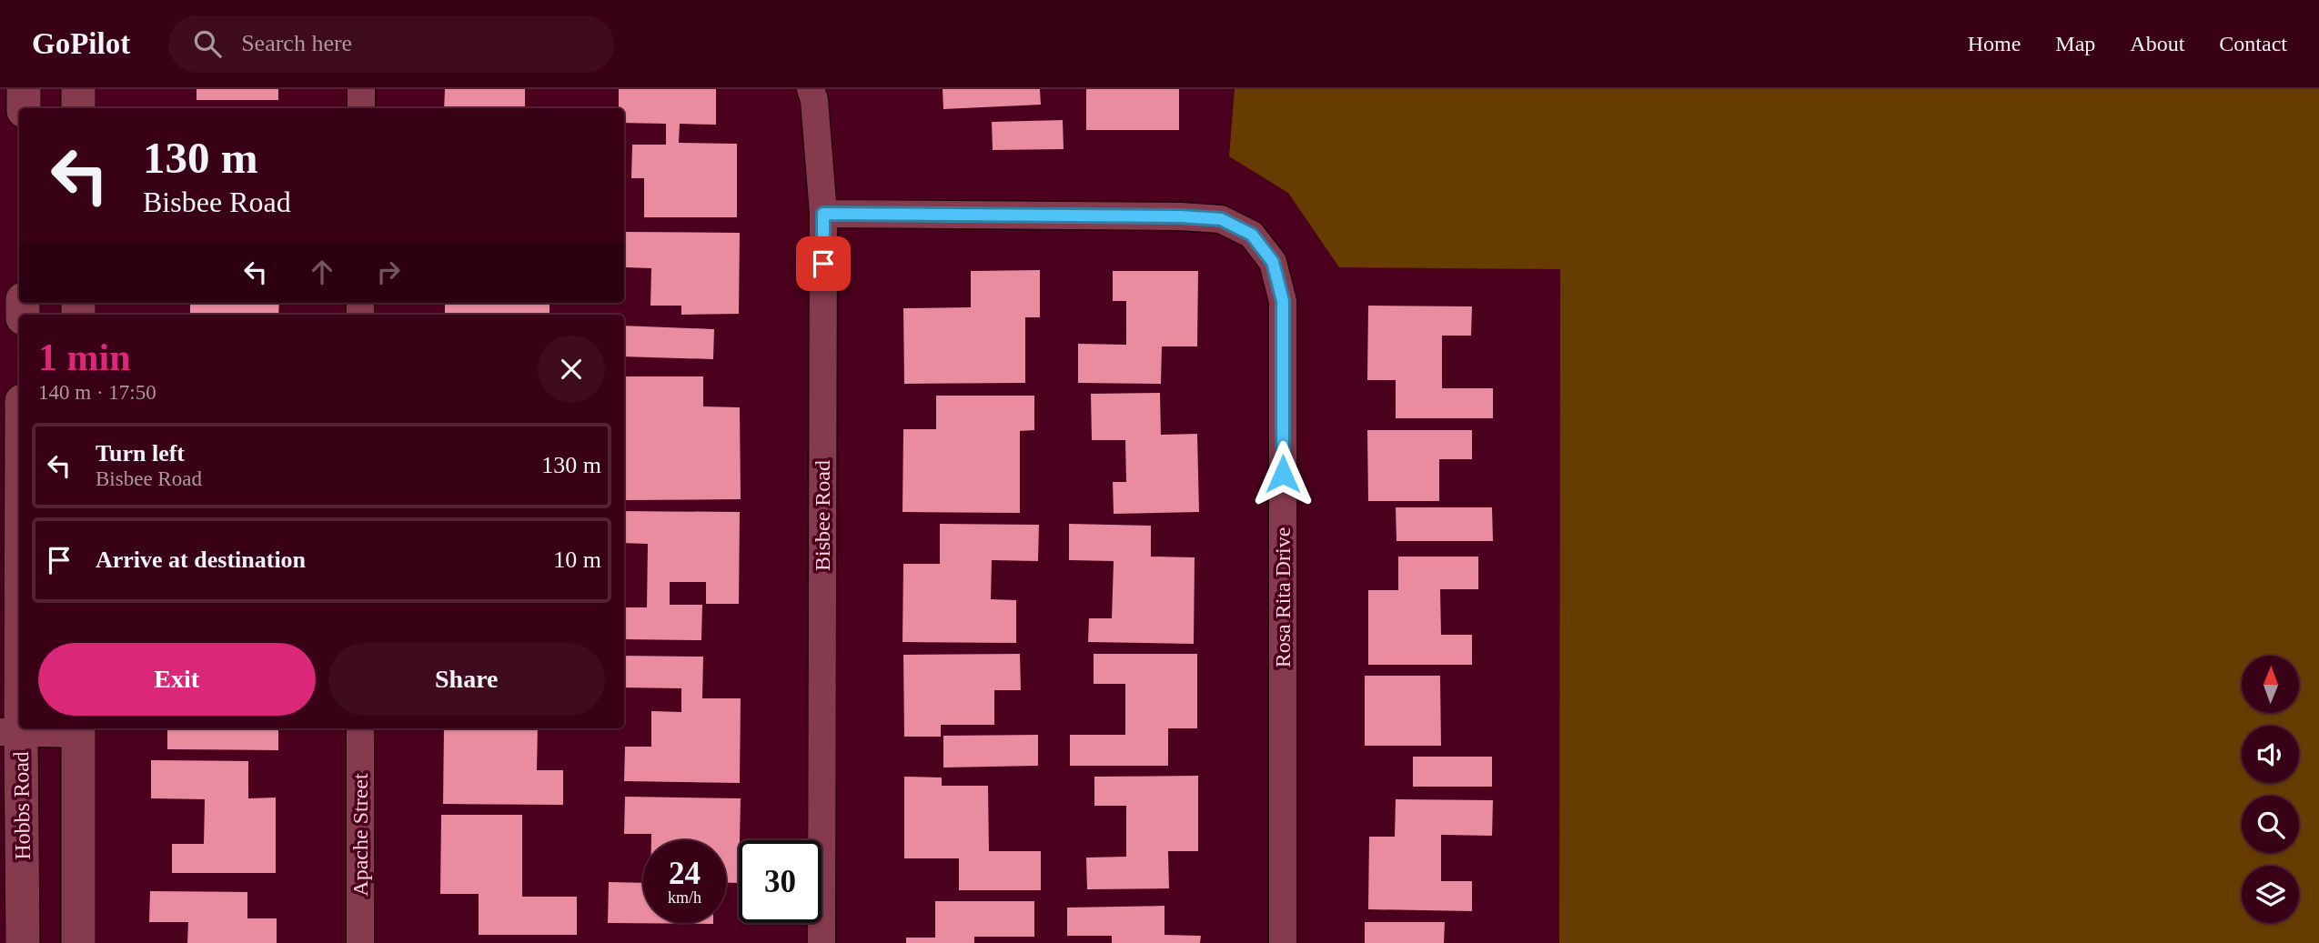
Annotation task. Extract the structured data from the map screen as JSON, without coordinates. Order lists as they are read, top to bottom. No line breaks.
{"streets":{"street":["Bisbee Road","Rosa Rita Drive","Hobbs Road","Apache Street"]},"crossings":[["Bisbee Road","Rosa Rita Drive"]],"north":"top","page":{"header":"GoPilot","search":"Search here","nav":["Home","Map","About","Contact"],"turn":["130 m","Bisbee Road"],"heading":["1 min","140 m · 17:50"],"list":[{"name":"Turn left","note":"Bisbee Road","value":"130 m"},{"name":"Arrive at destination","value":"10 m"}],"buttons":["Exit","Share"],"speed":"24 km/h","limit":"30"}}
